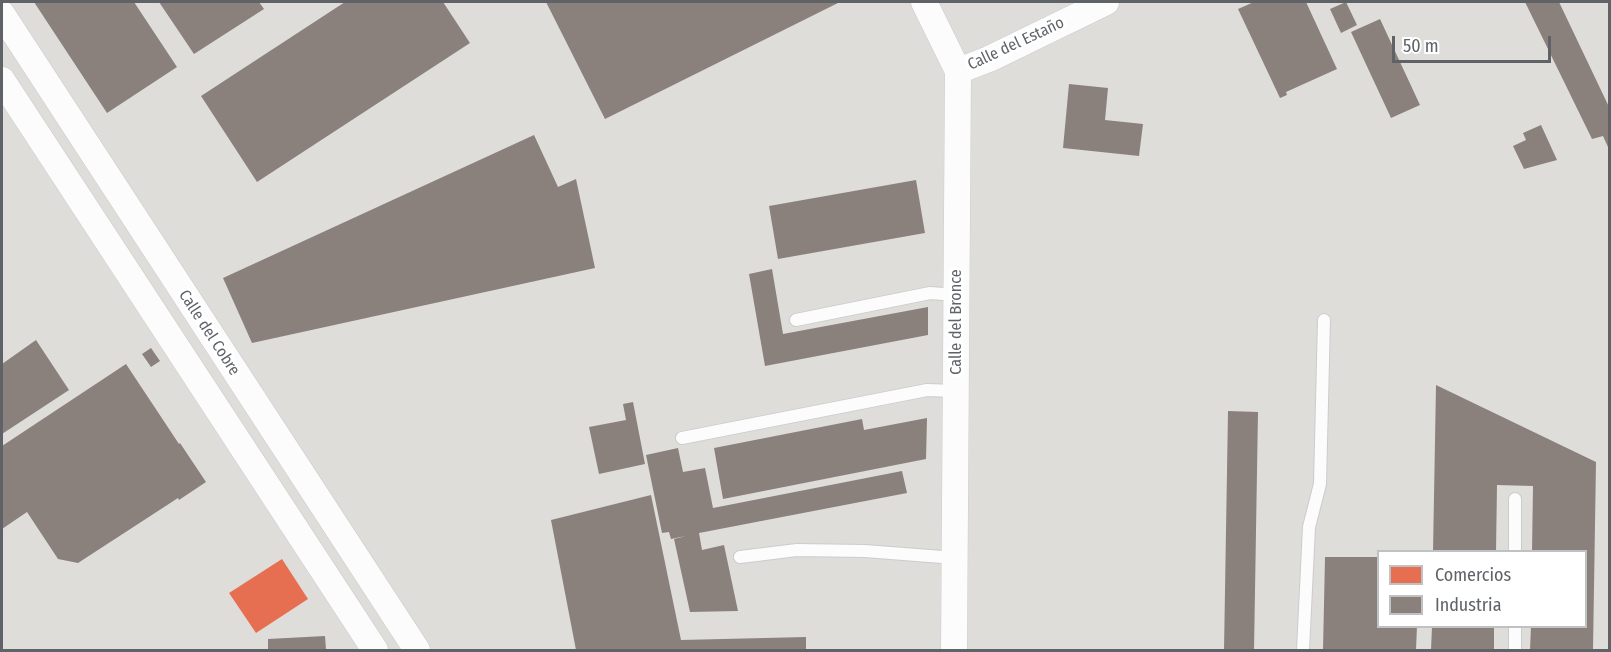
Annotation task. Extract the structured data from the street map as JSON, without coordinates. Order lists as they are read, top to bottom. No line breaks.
{"streets":{"street":["Calle del Estaño","Calle del Bronce","Calle del Cobre"]},"crossings":[["Calle del Estaño","Calle del Bronce"]],"legend":["Comercios","Industria"],"scale_bar":"50 m"}
